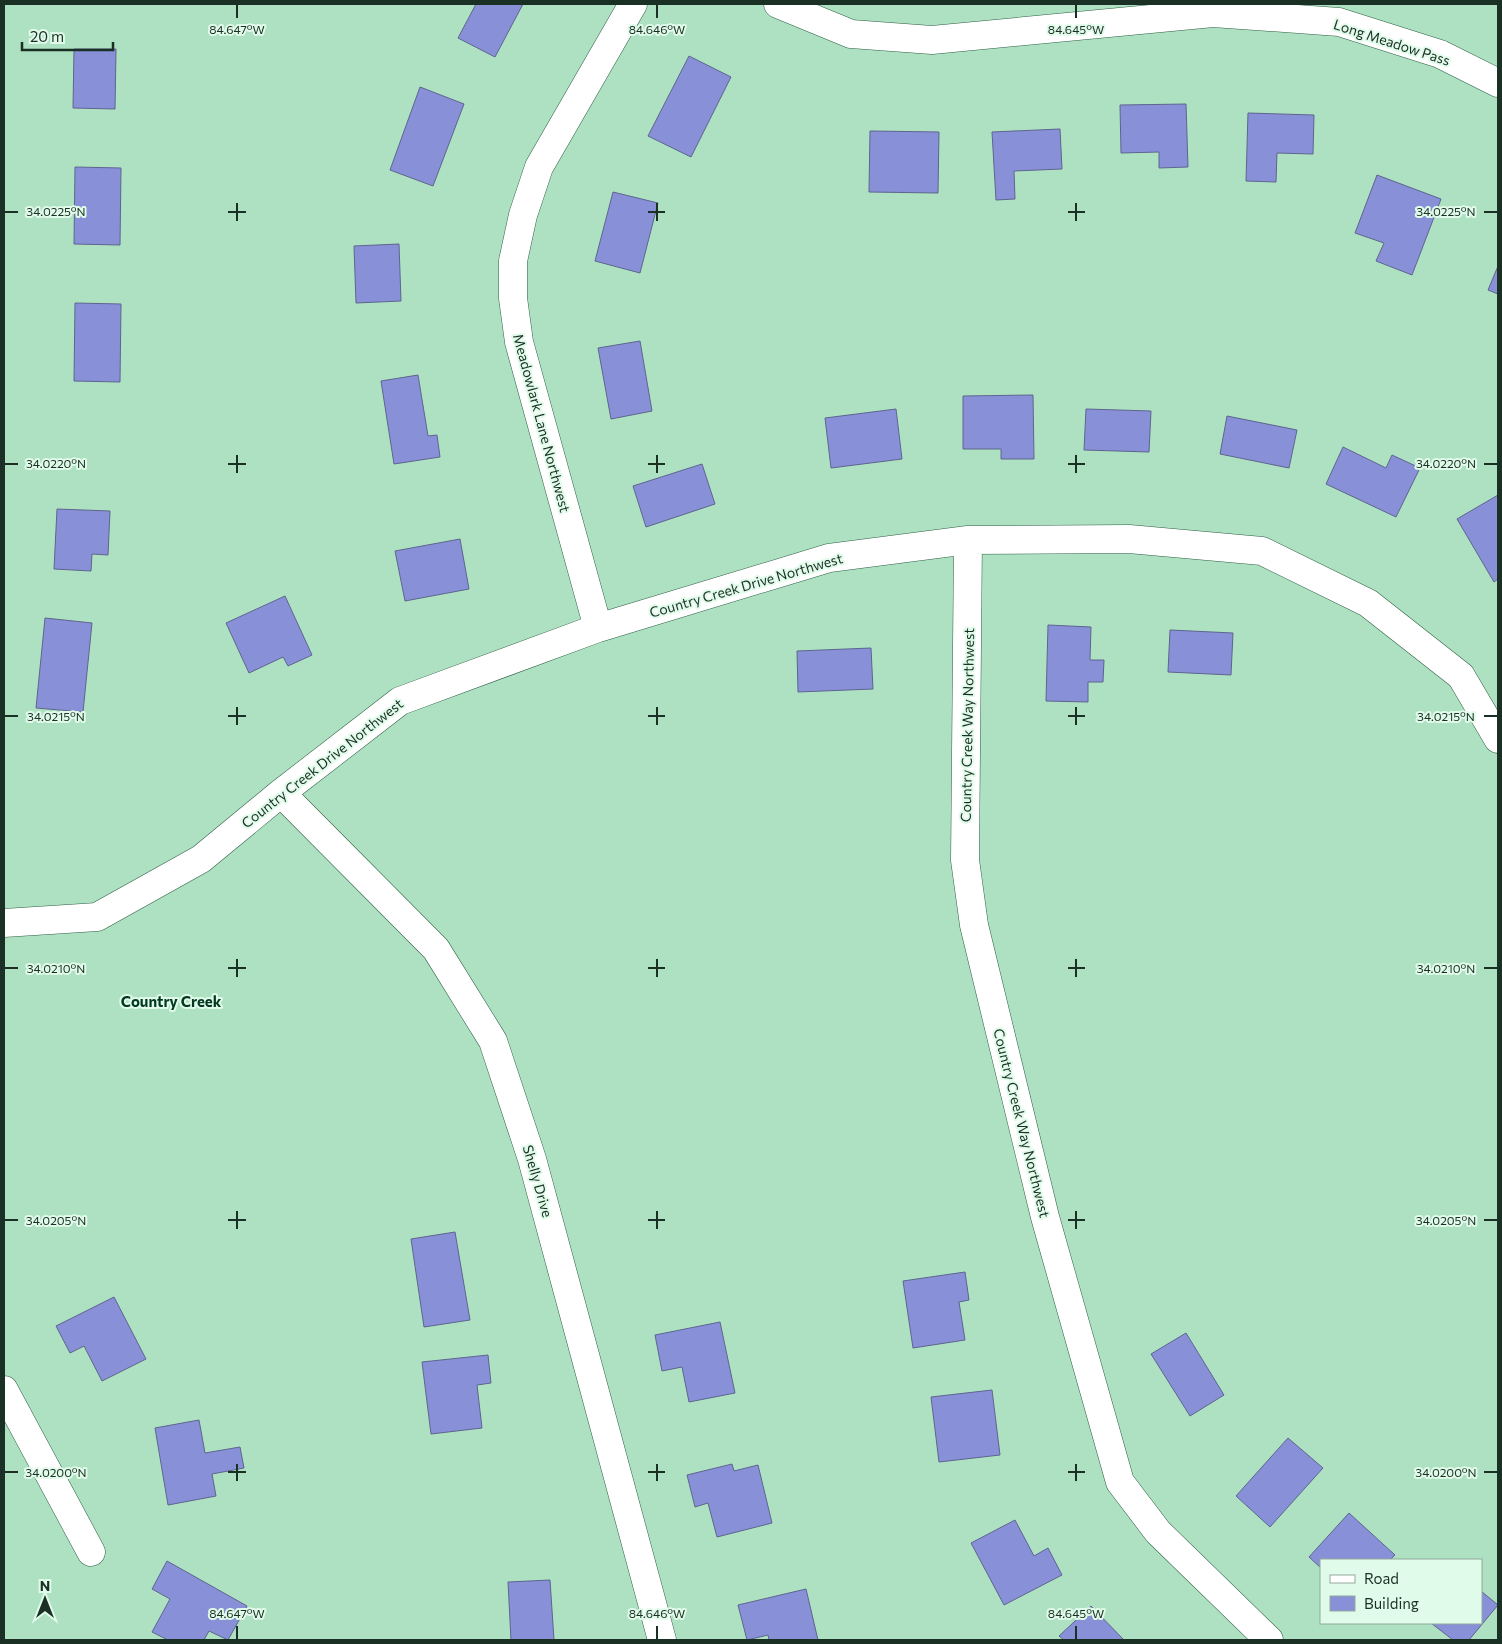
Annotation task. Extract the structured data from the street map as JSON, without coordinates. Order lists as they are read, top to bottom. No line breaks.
{"streets":{"street":["Long Meadow Pass","Meadowlark Lane Northwest","Country Creek Drive Northwest","Country Creek Way Northwest","Shelly Drive"]},"crossings":[["Meadowlark Lane Northwest","Country Creek Drive Northwest"],["Country Creek Drive Northwest","Country Creek Way Northwest"],["Country Creek Drive Northwest","Shelly Drive"]],"districts":["Country Creek"],"legend":["Road","Building"],"scale_bar":"20 m","north":"top","coordinates":["84.647°W","84.646°W","84.645°W","34.0225°N","34.0220°N","34.0215°N","34.0210°N","34.0205°N","34.0200°N"]}
